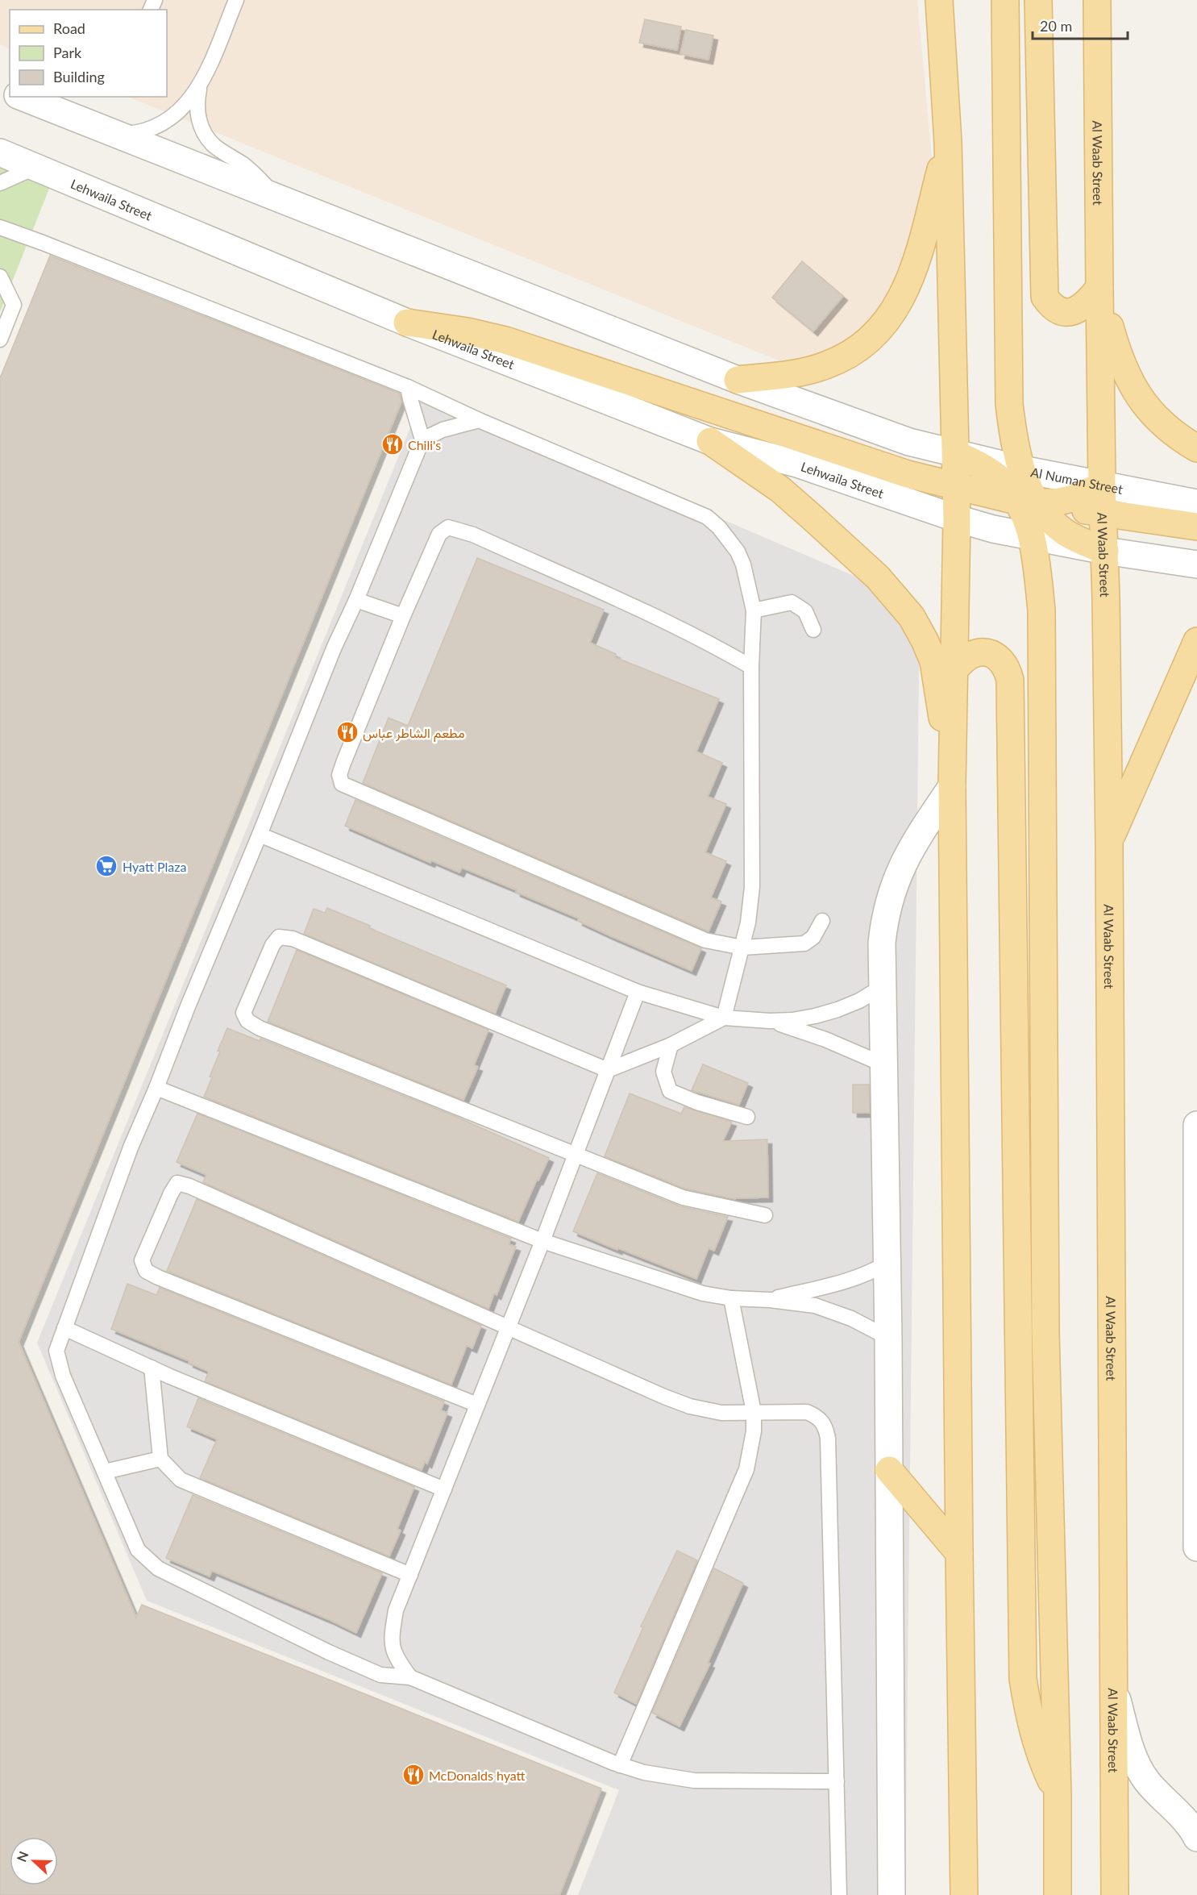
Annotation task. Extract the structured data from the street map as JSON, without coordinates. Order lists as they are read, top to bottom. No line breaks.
{"streets":{"main road":["Al Waab Street"],"street":["Lehwaila Street","Al Numan Street"]},"crossings":[["Al Waab Street","Al Numan Street"]],"places":{"restaurant":["Chili's","مطعم الشاطر عباس","McDonalds hyatt"],"supermarket":["Hyatt Plaza"]},"legend":["Road","Park","Building"],"scale_bar":"20 m","north":"left"}
